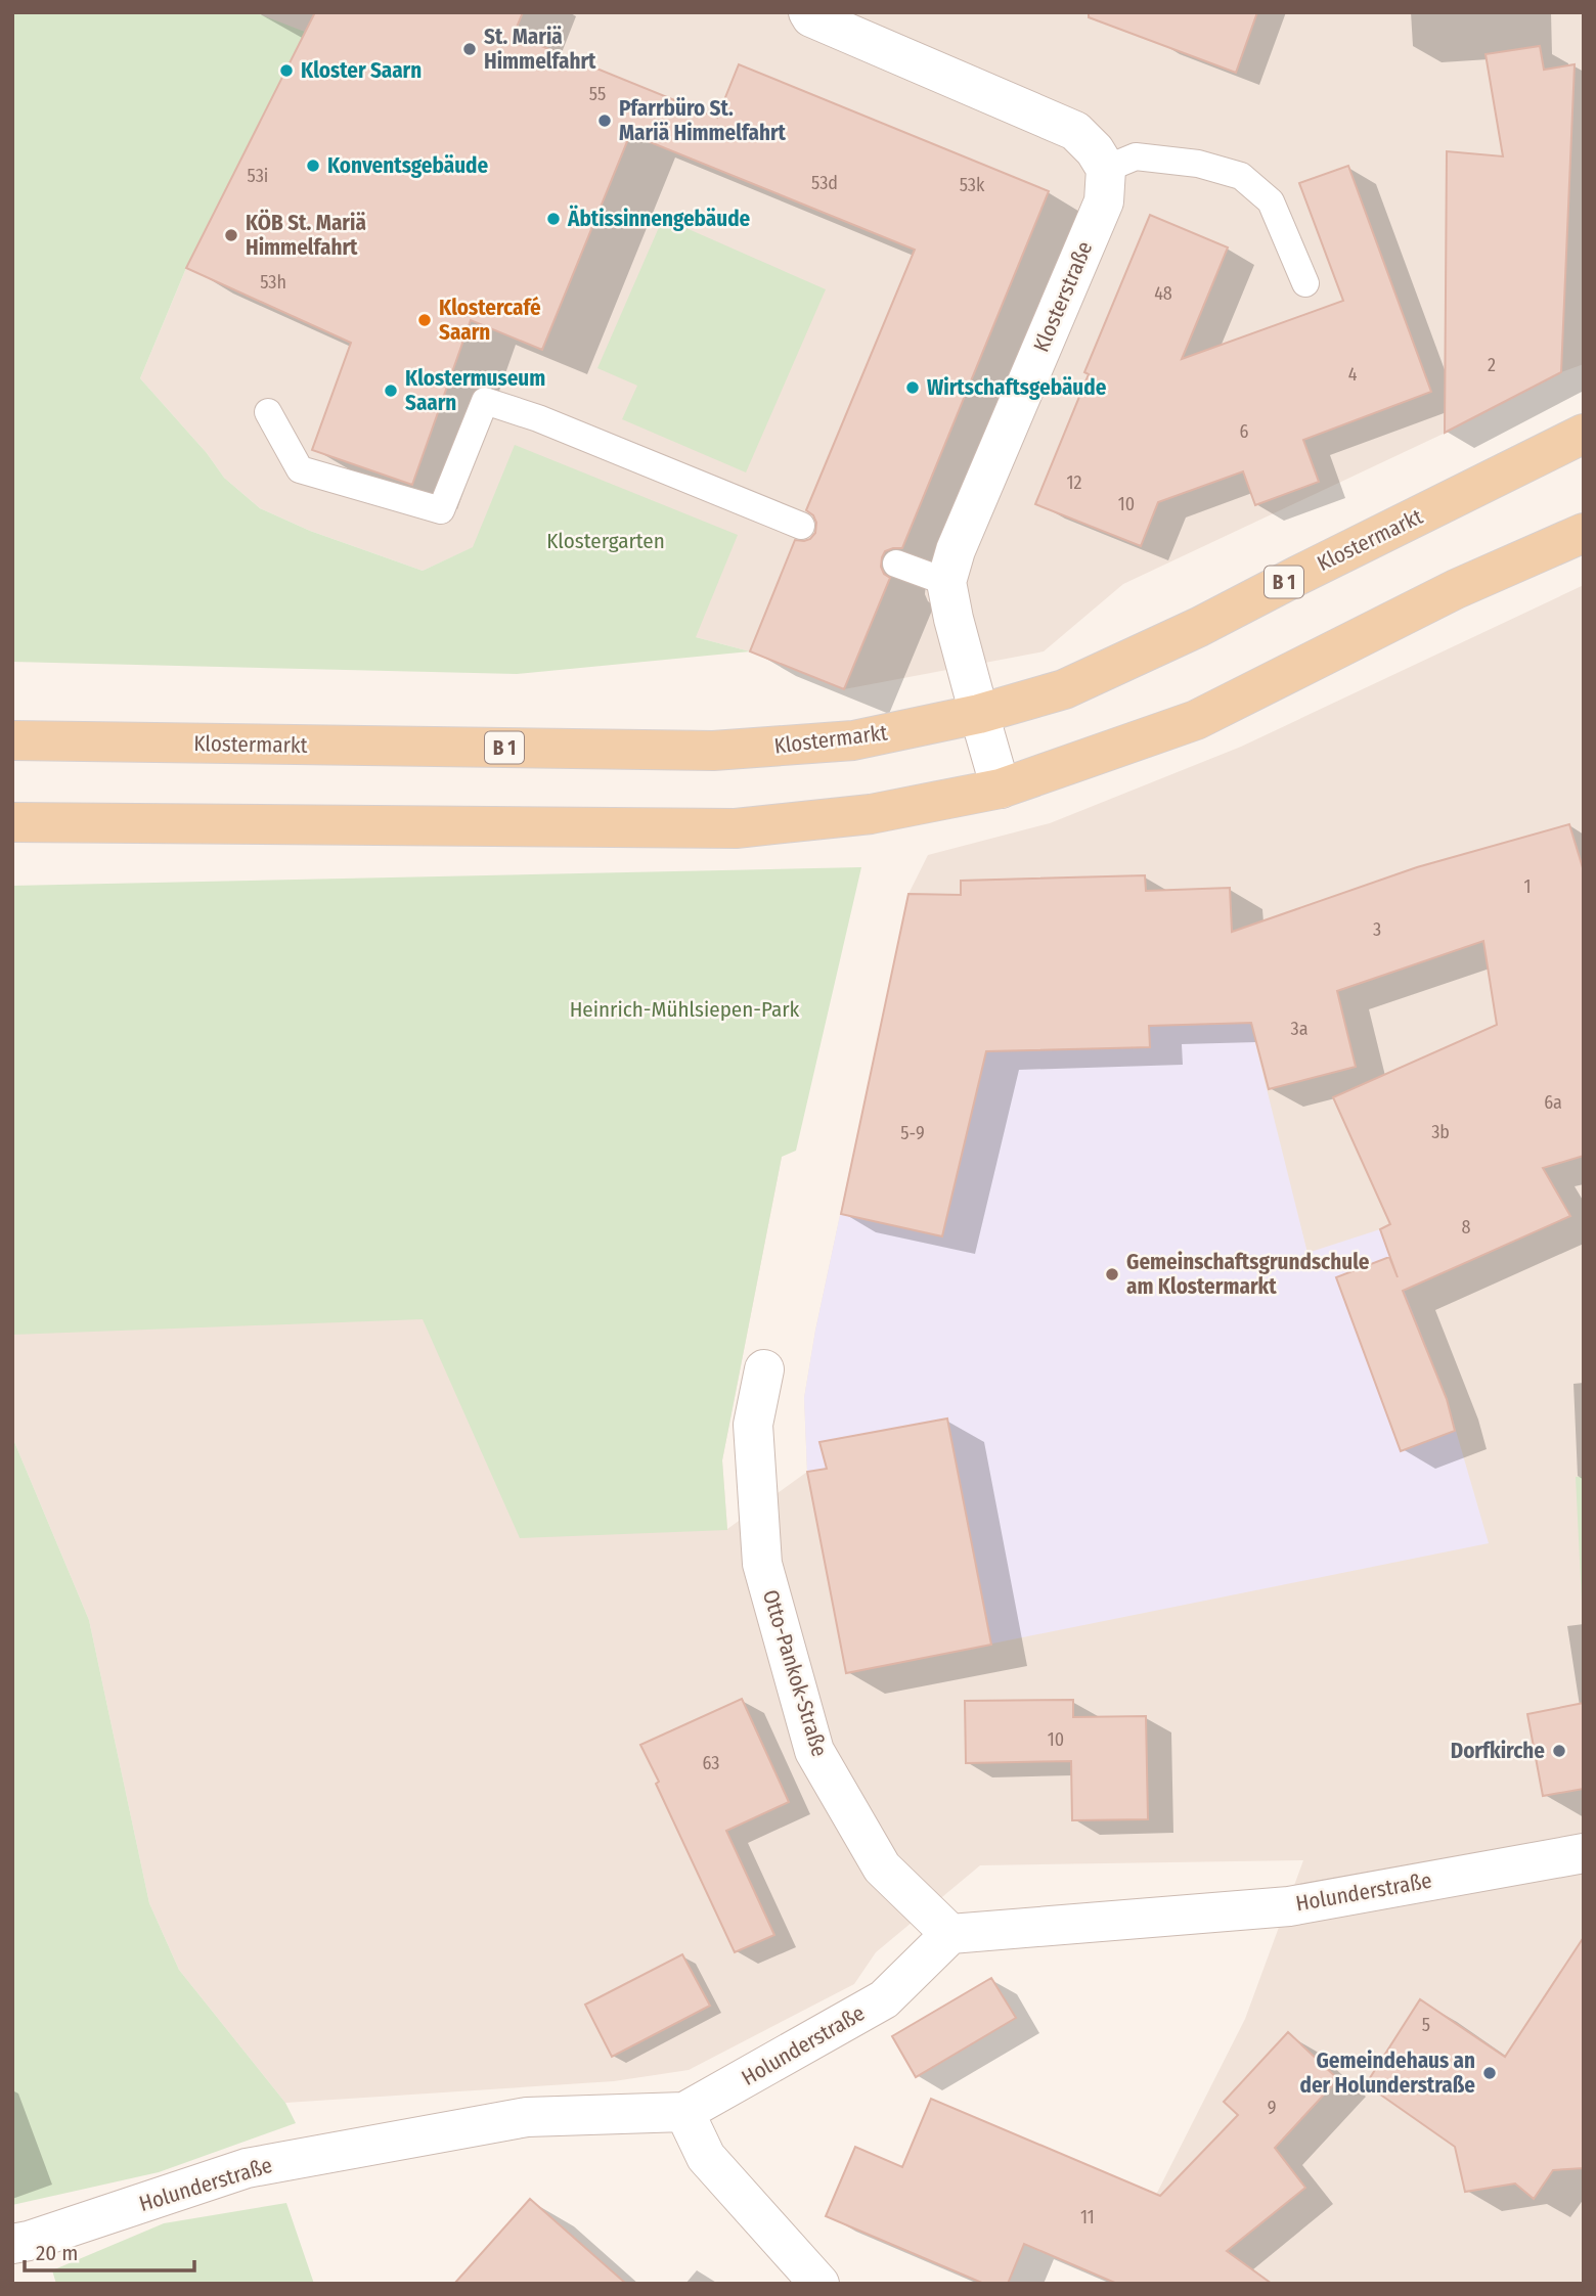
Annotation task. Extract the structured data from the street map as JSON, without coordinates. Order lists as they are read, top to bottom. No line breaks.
{"streets":{"main road":["Klostermarkt","B 1"],"street":["Klosterstraße","Otto-Pankok-Straße","Holunderstraße"]},"crossings":[["Klosterstraße","Klostermarkt"],["Otto-Pankok-Straße","Holunderstraße"]],"parks":["Klostergarten","Heinrich-Mühlsiepen-Park"],"places":["St. Mariä Himmelfahrt","Kloster Saarn","Pfarrbüro St. Mariä Himmelfahrt","Konventsgebäude","Äbtissinnengebäude","KÖB St. Mariä Himmelfahrt","Klostercafé Saarn","Wirtschaftsgebäude","Klostermuseum Saarn","Gemeinschaftsgrundschule am Klostermarkt","Dorfkirche","Gemeindehaus an der Holunderstraße"],"house_numbers":["55","53i","53d","53k","53h","48","2","4","6","12","10","1","3","3a","6a","3b","5-9","8","10","63","5","9","11"],"scale_bar":"20 m"}
